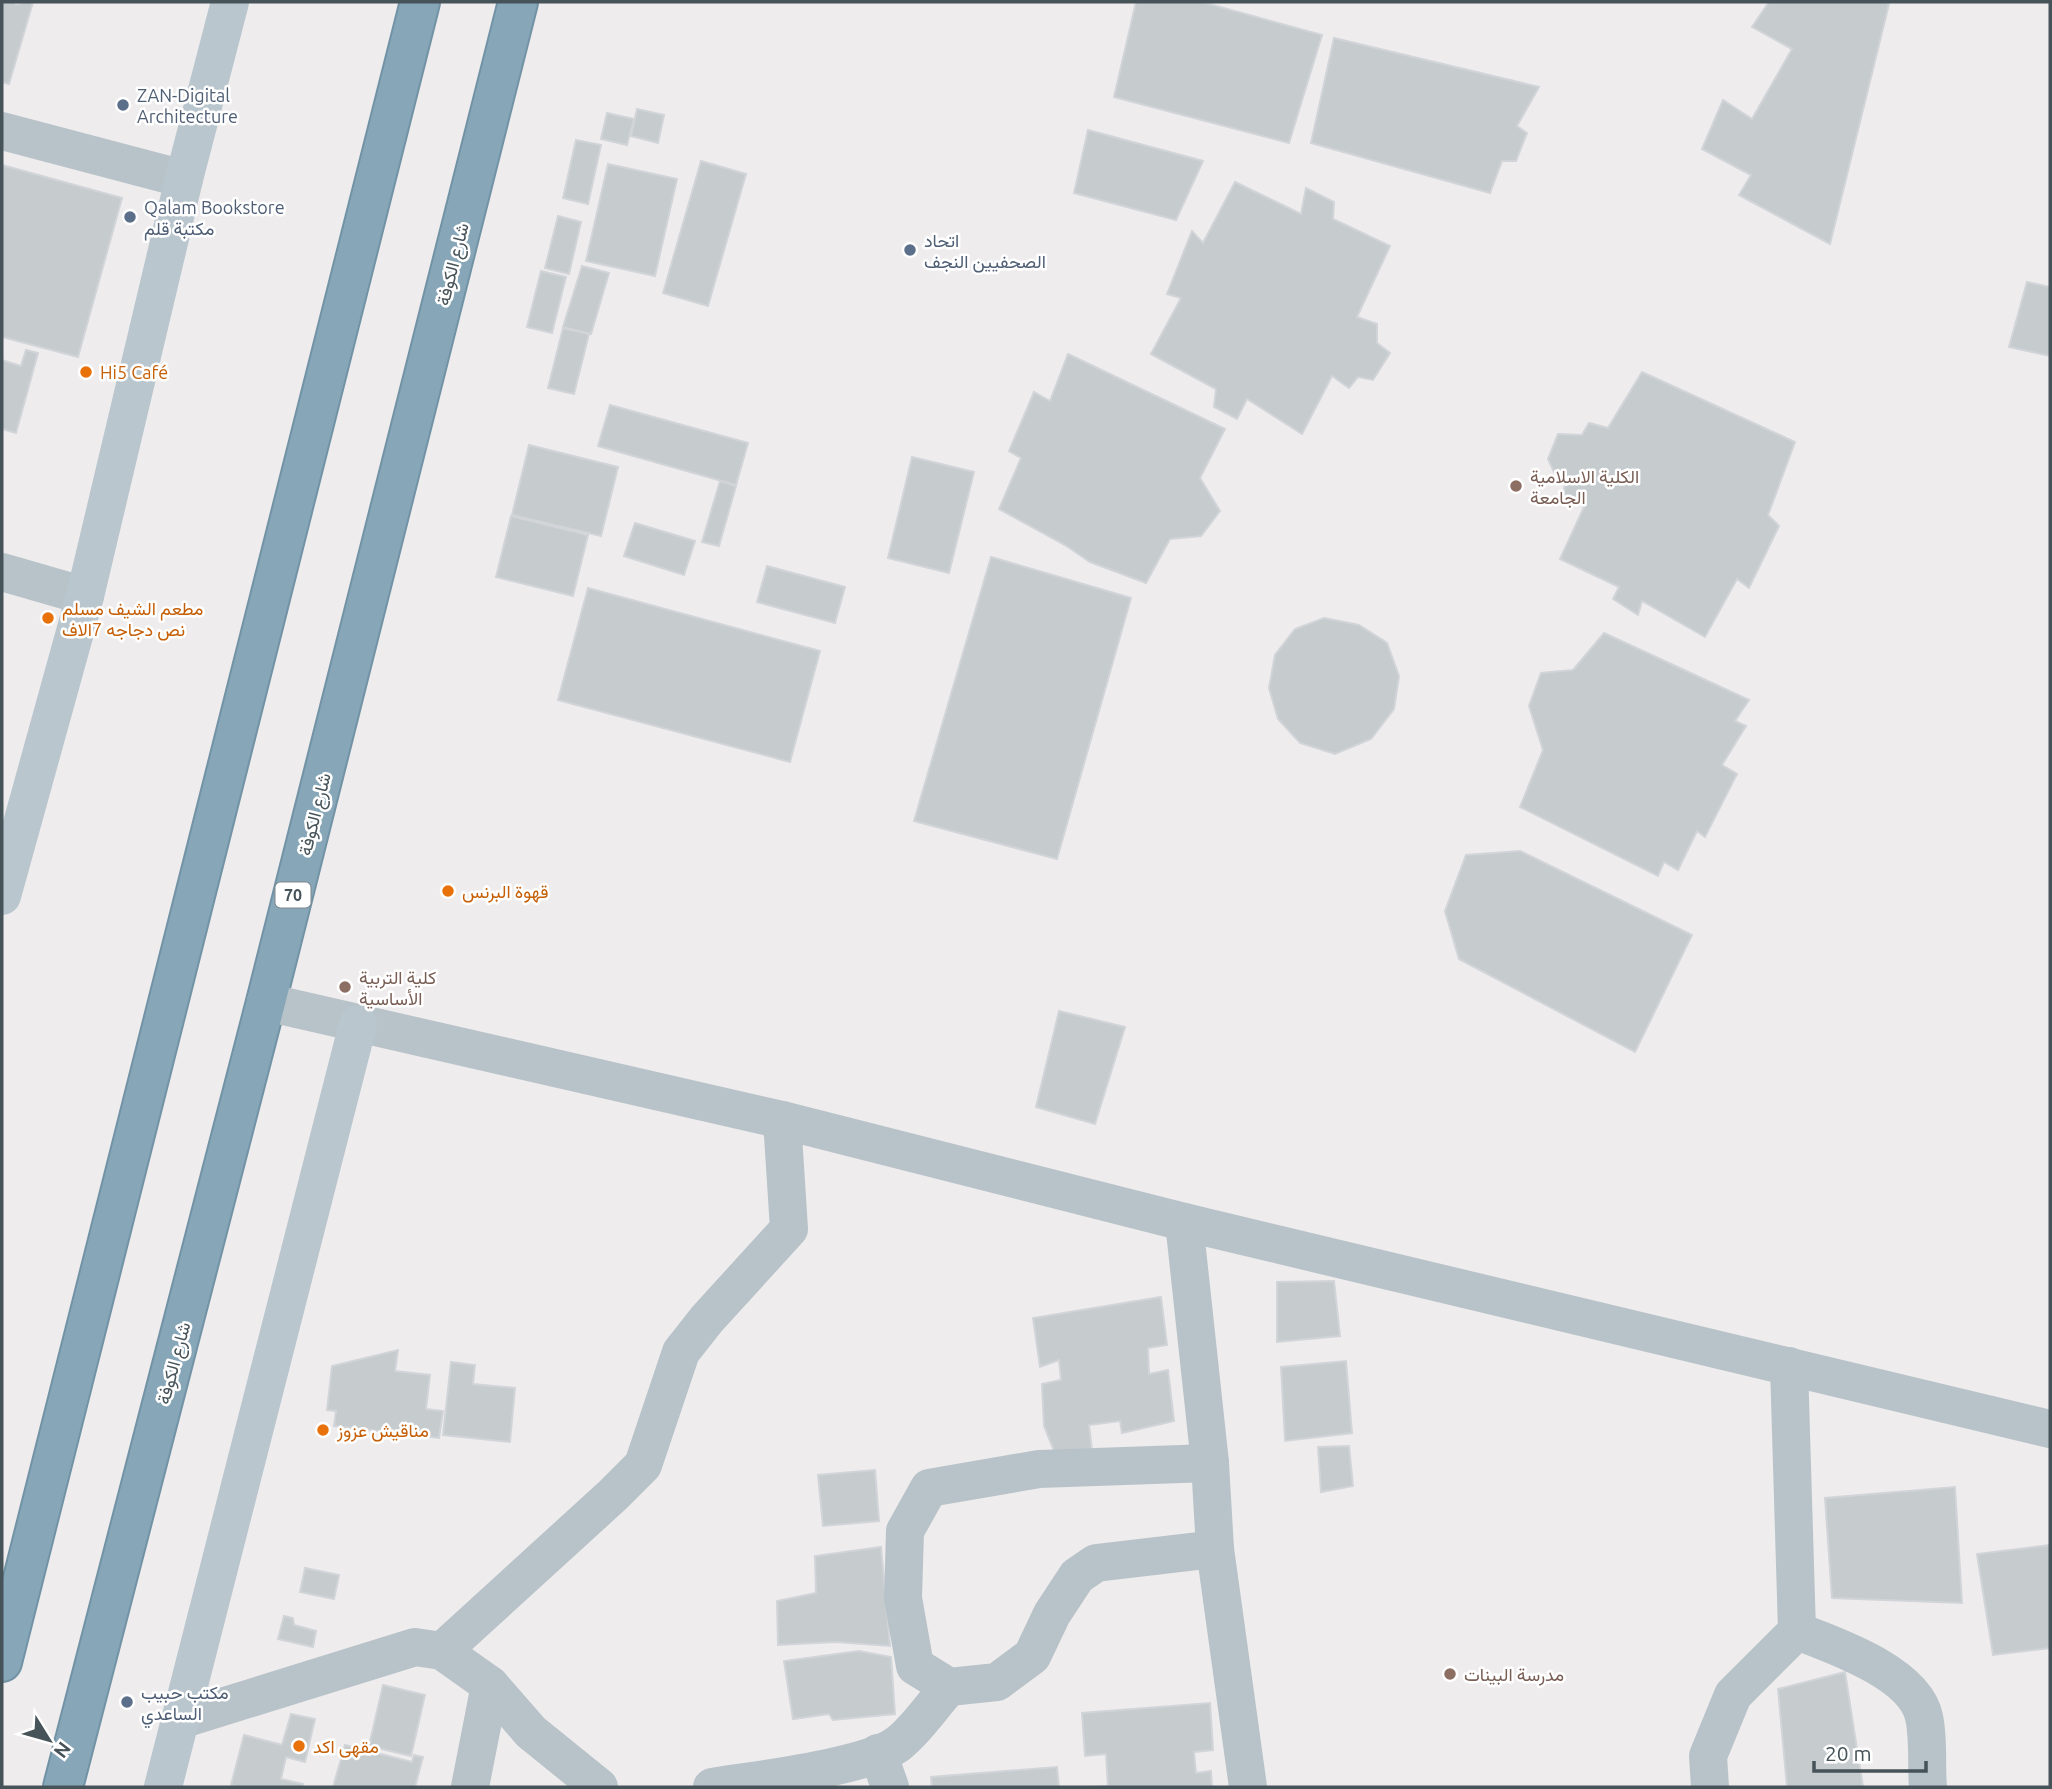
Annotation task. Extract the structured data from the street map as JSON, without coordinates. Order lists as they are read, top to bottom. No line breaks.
{"streets":{"highway":["شارع الكوفة","70"]},"places":["ZAN-Digital Architecture","Qalam Bookstore مكتبة قلم","اتحاد الصحفيين النجف","Hi5 Café","الكلية الاسلامية الجامعة","مطعم الشيف مسلم نص دجاجه 7الاف","قهوة البرنس","كلية التربية الأساسية","مناقيش عزوز","مدرسة البينات","مكتب حبيب الساعدي","مقهى اكد"],"scale_bar":"20 m","north":"bottom right"}
